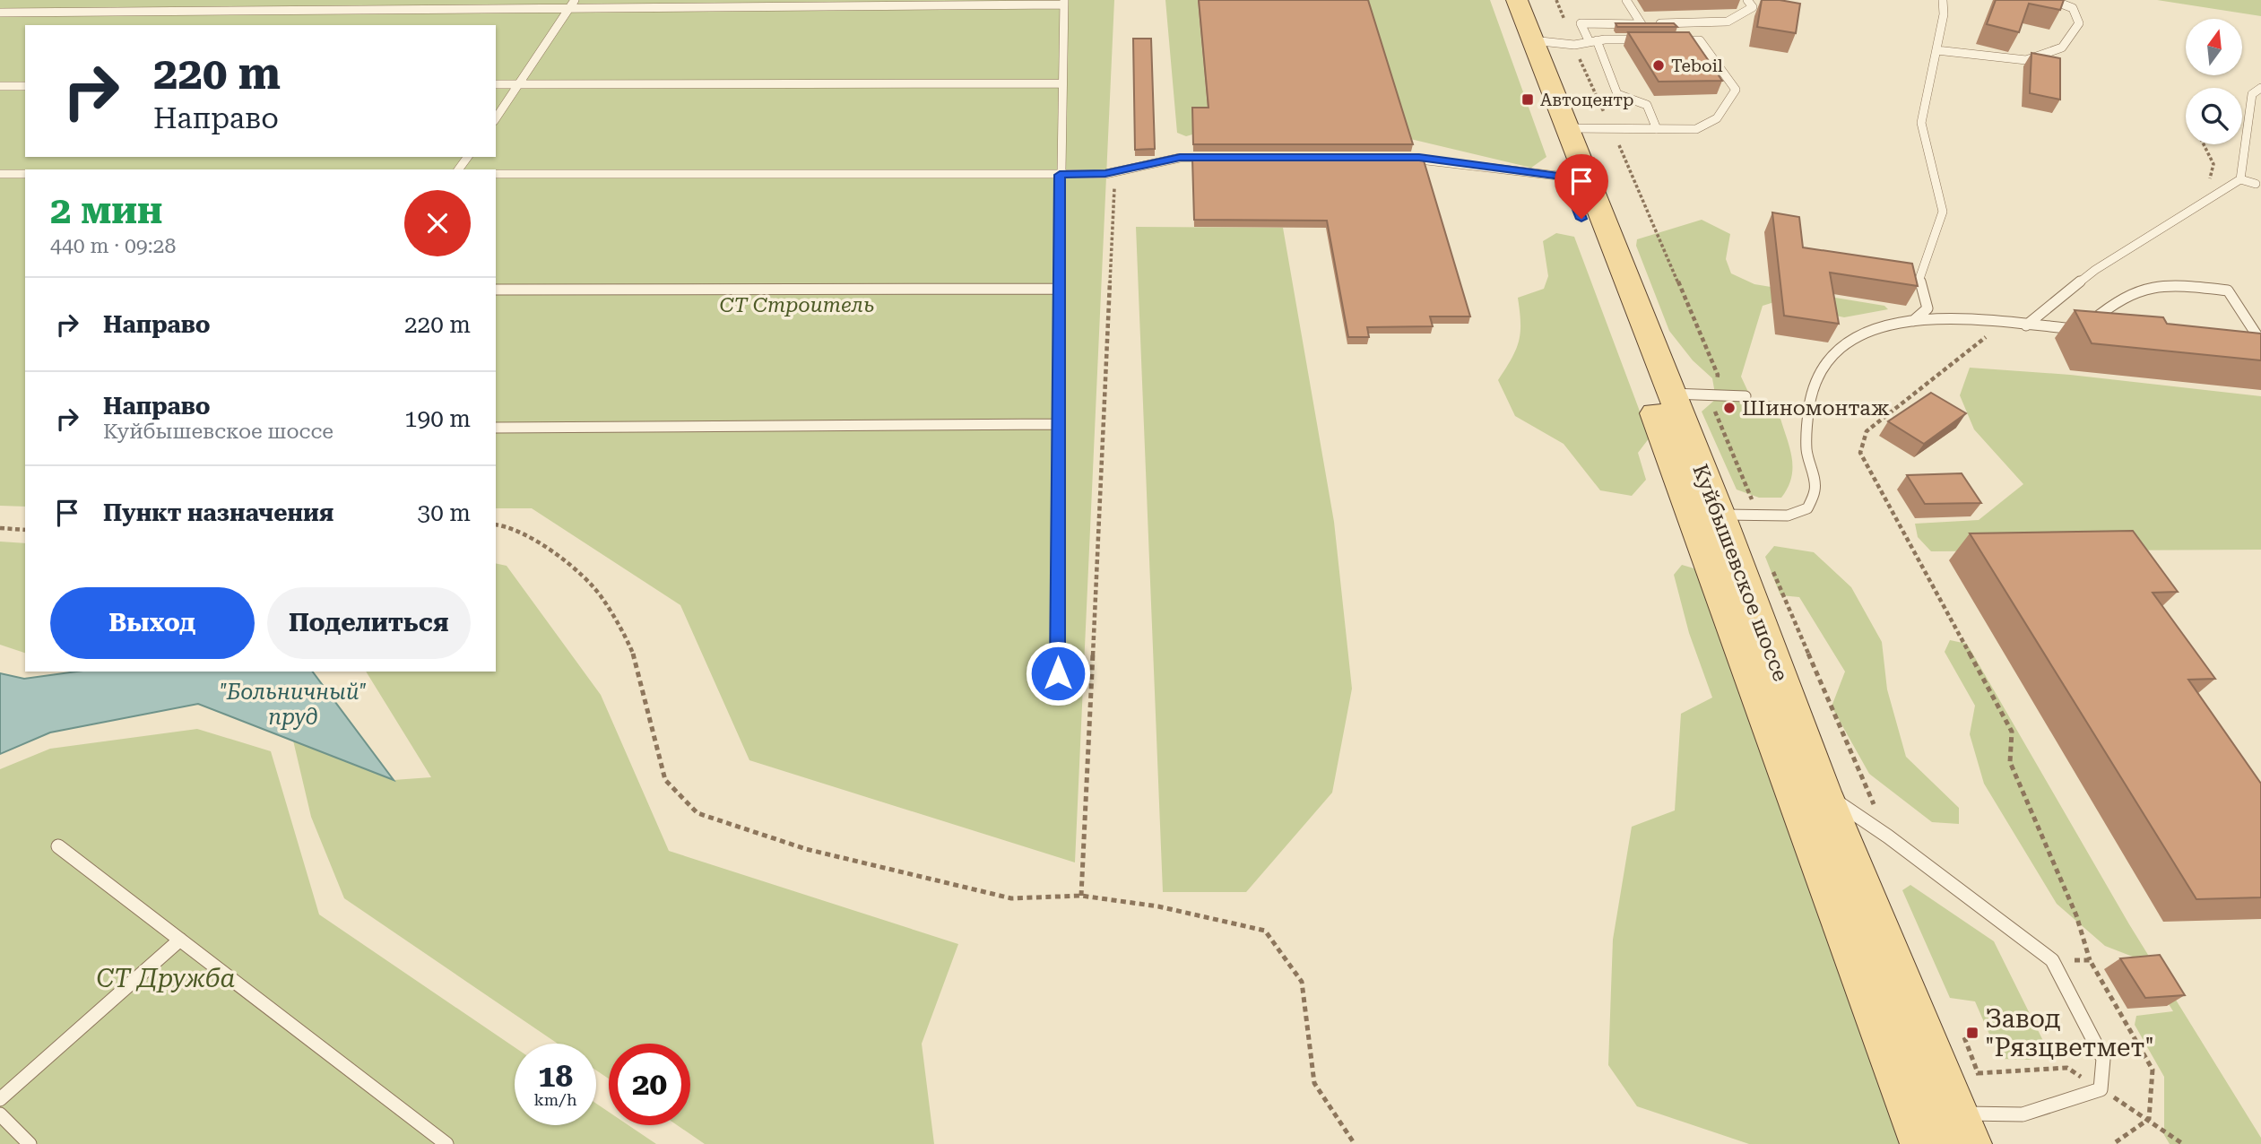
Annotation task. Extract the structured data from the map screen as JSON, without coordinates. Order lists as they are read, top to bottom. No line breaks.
{"streets":{"main road":["Куйбышевское шоссе"]},"water":["\"Больничный\" пруд"],"parks":["СТ Строитель","СТ Дружба"],"places":{"other":["Teboil","Шиномонтаж"],"transit":["Автоцентр","Завод \"Рязцветмет\""]},"north":"top","page":{"turn":["220 m","Направо"],"heading":["2 мин","440 m · 09:28"],"list":[{"name":"Направо","value":"220 m"},{"name":"Направо","note":"Куйбышевское шоссе","value":"190 m"},{"name":"Пункт назначения","value":"30 m"}],"buttons":["Выход","Поделиться"],"speed":"18 km/h","limit":"20"}}
